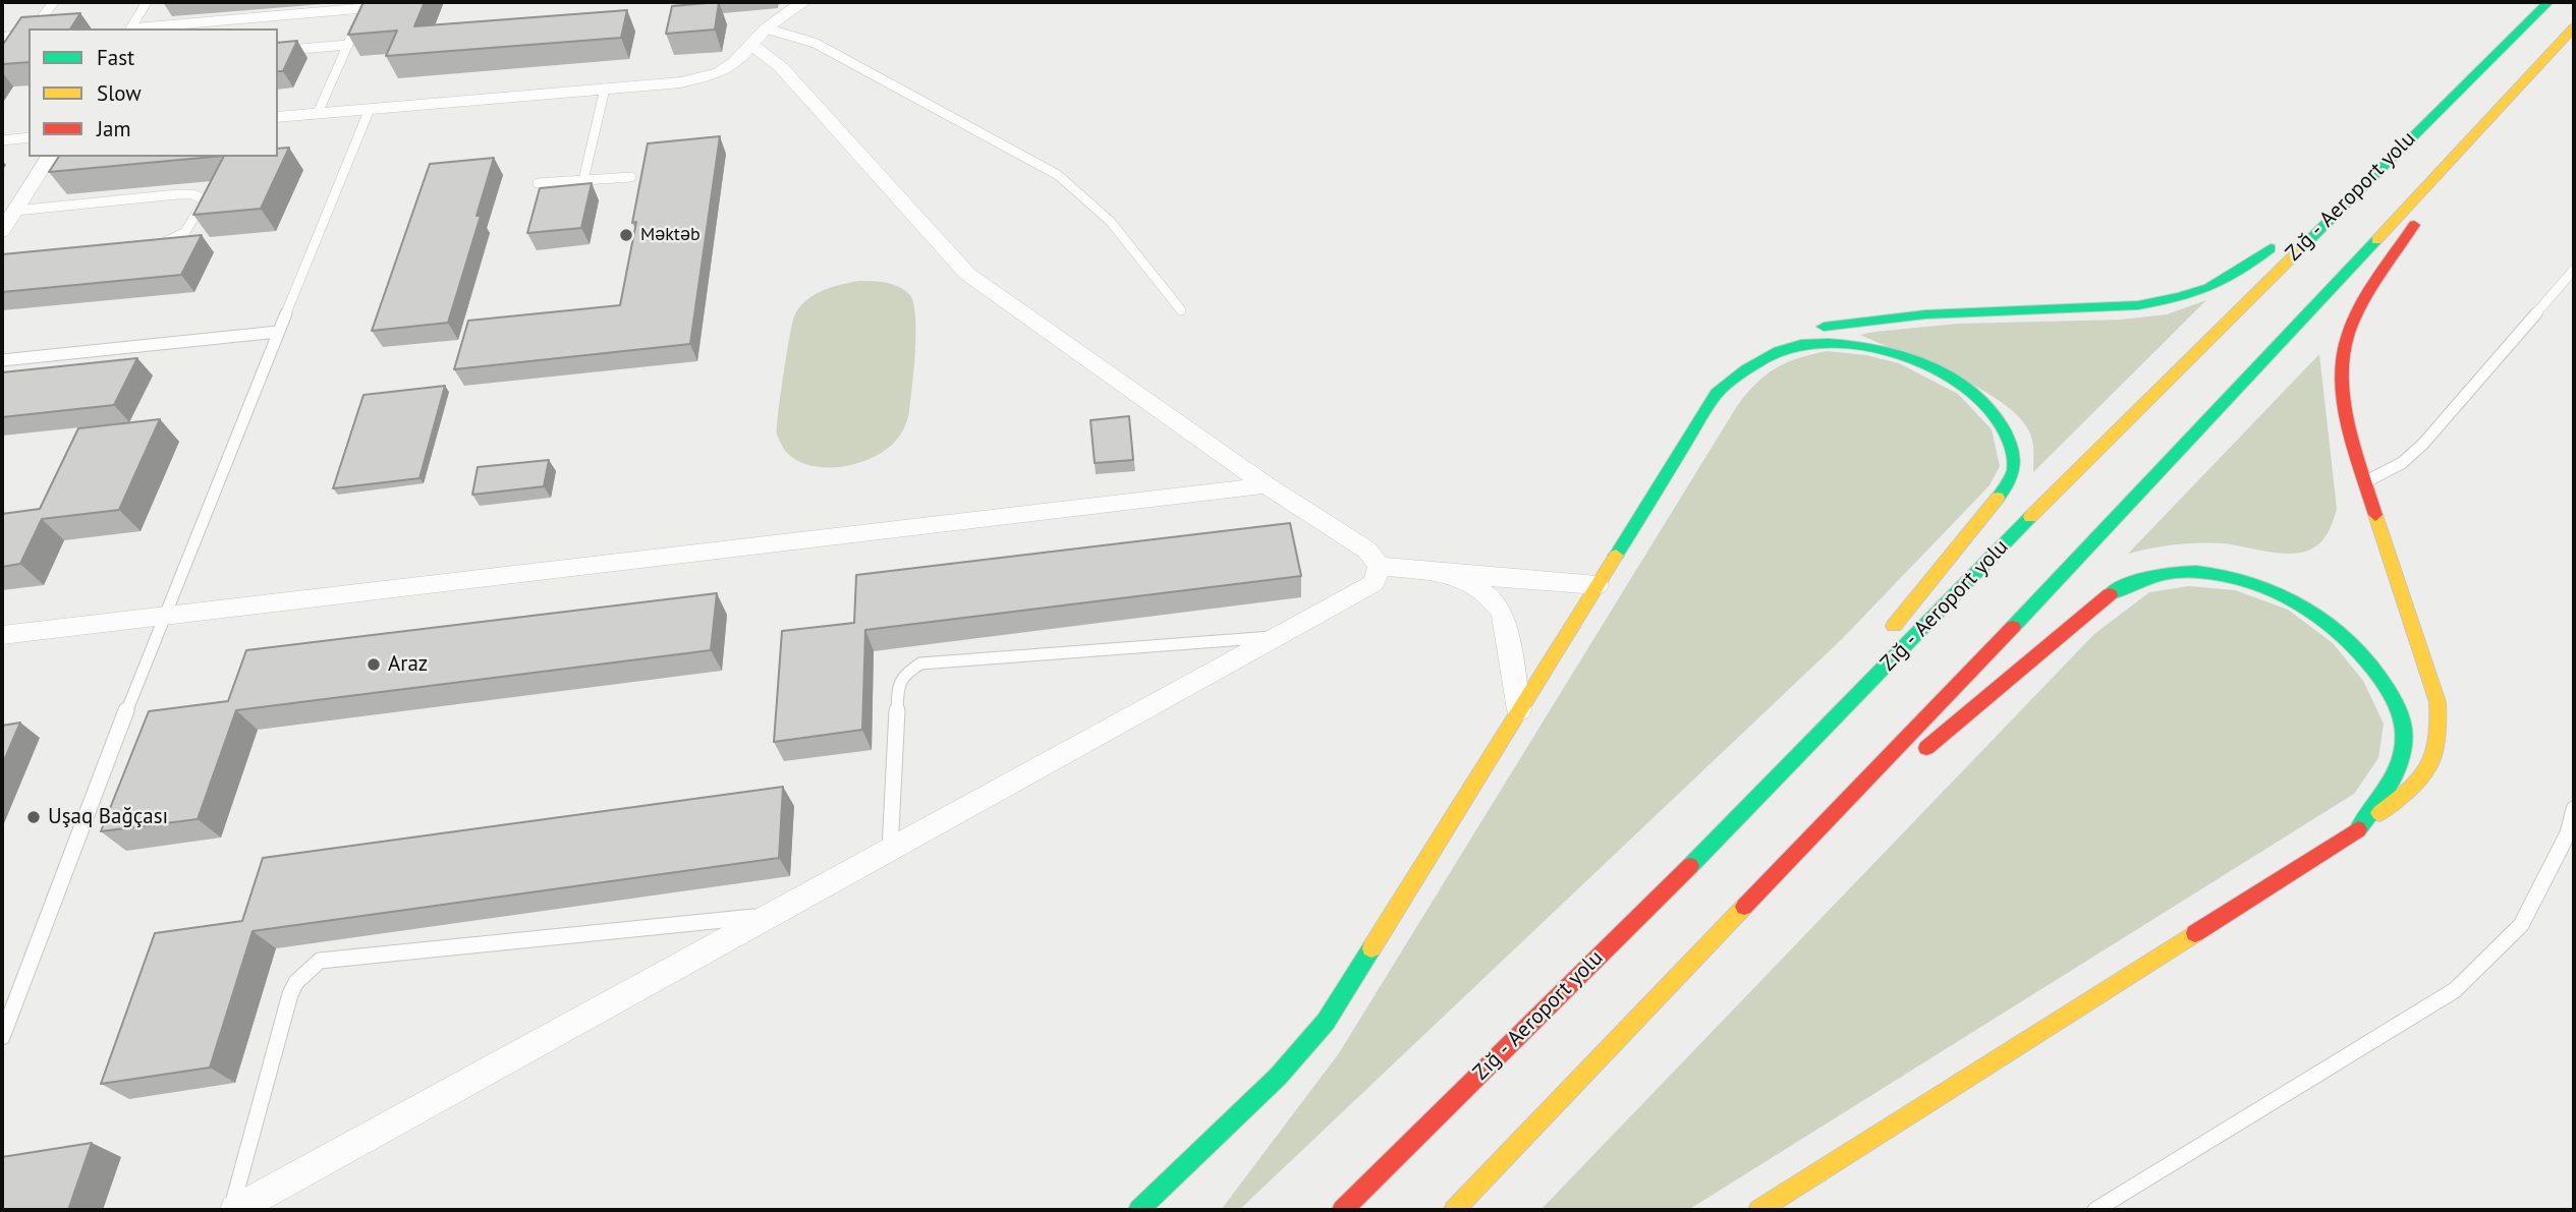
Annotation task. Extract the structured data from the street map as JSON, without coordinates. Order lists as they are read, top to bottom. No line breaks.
{"streets":{"main road":["Zığ - Aeroport yolu"]},"places":["Məktəb","Araz","Uşaq Bağçası"],"legend":["Fast","Slow","Jam"]}
